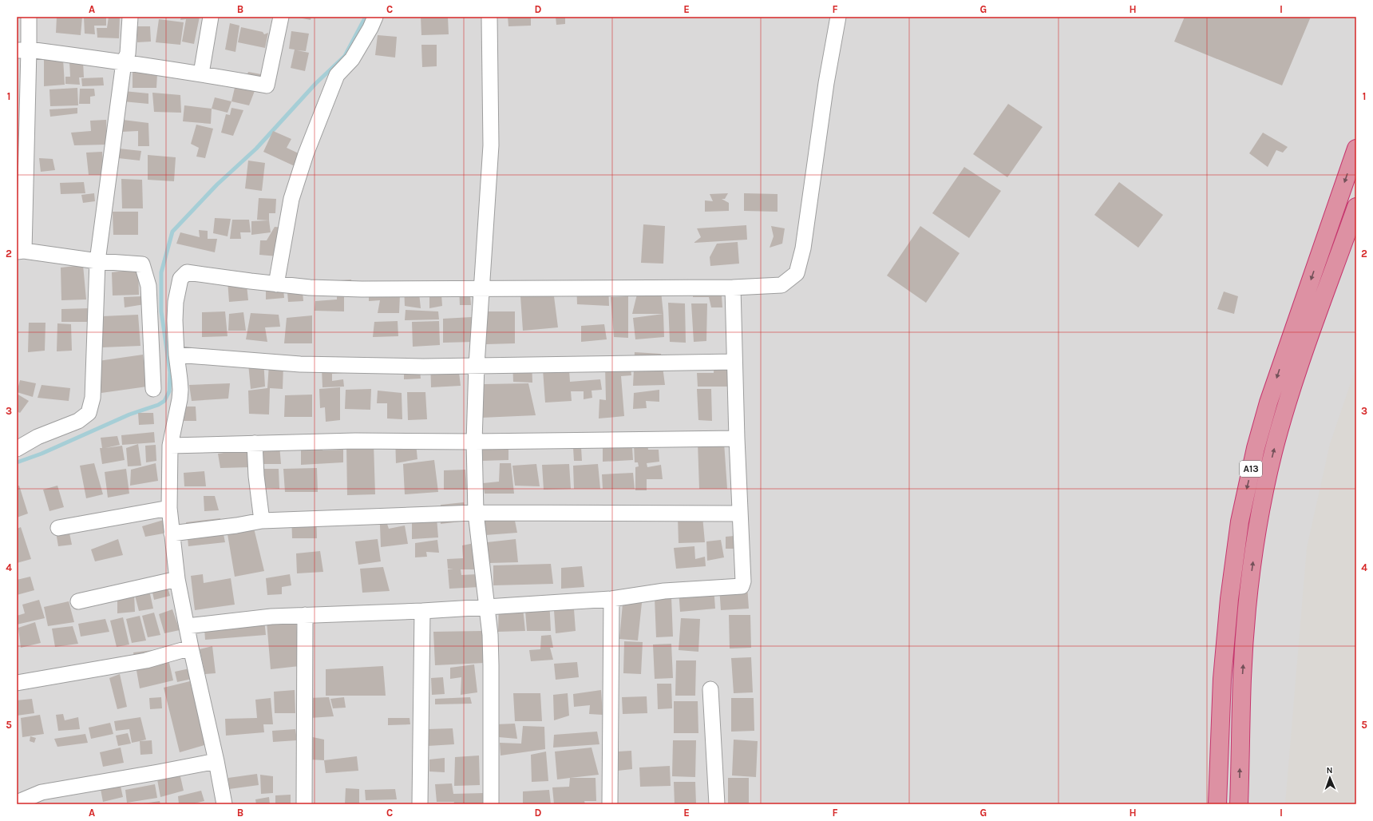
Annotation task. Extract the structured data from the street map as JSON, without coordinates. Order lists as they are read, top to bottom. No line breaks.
{"streets":{"highway":["A13"]},"north":"top","grid":{"columns":["A","B","C","D","E","F","G","H","I"],"rows":["1","2","3","4","5"]}}
